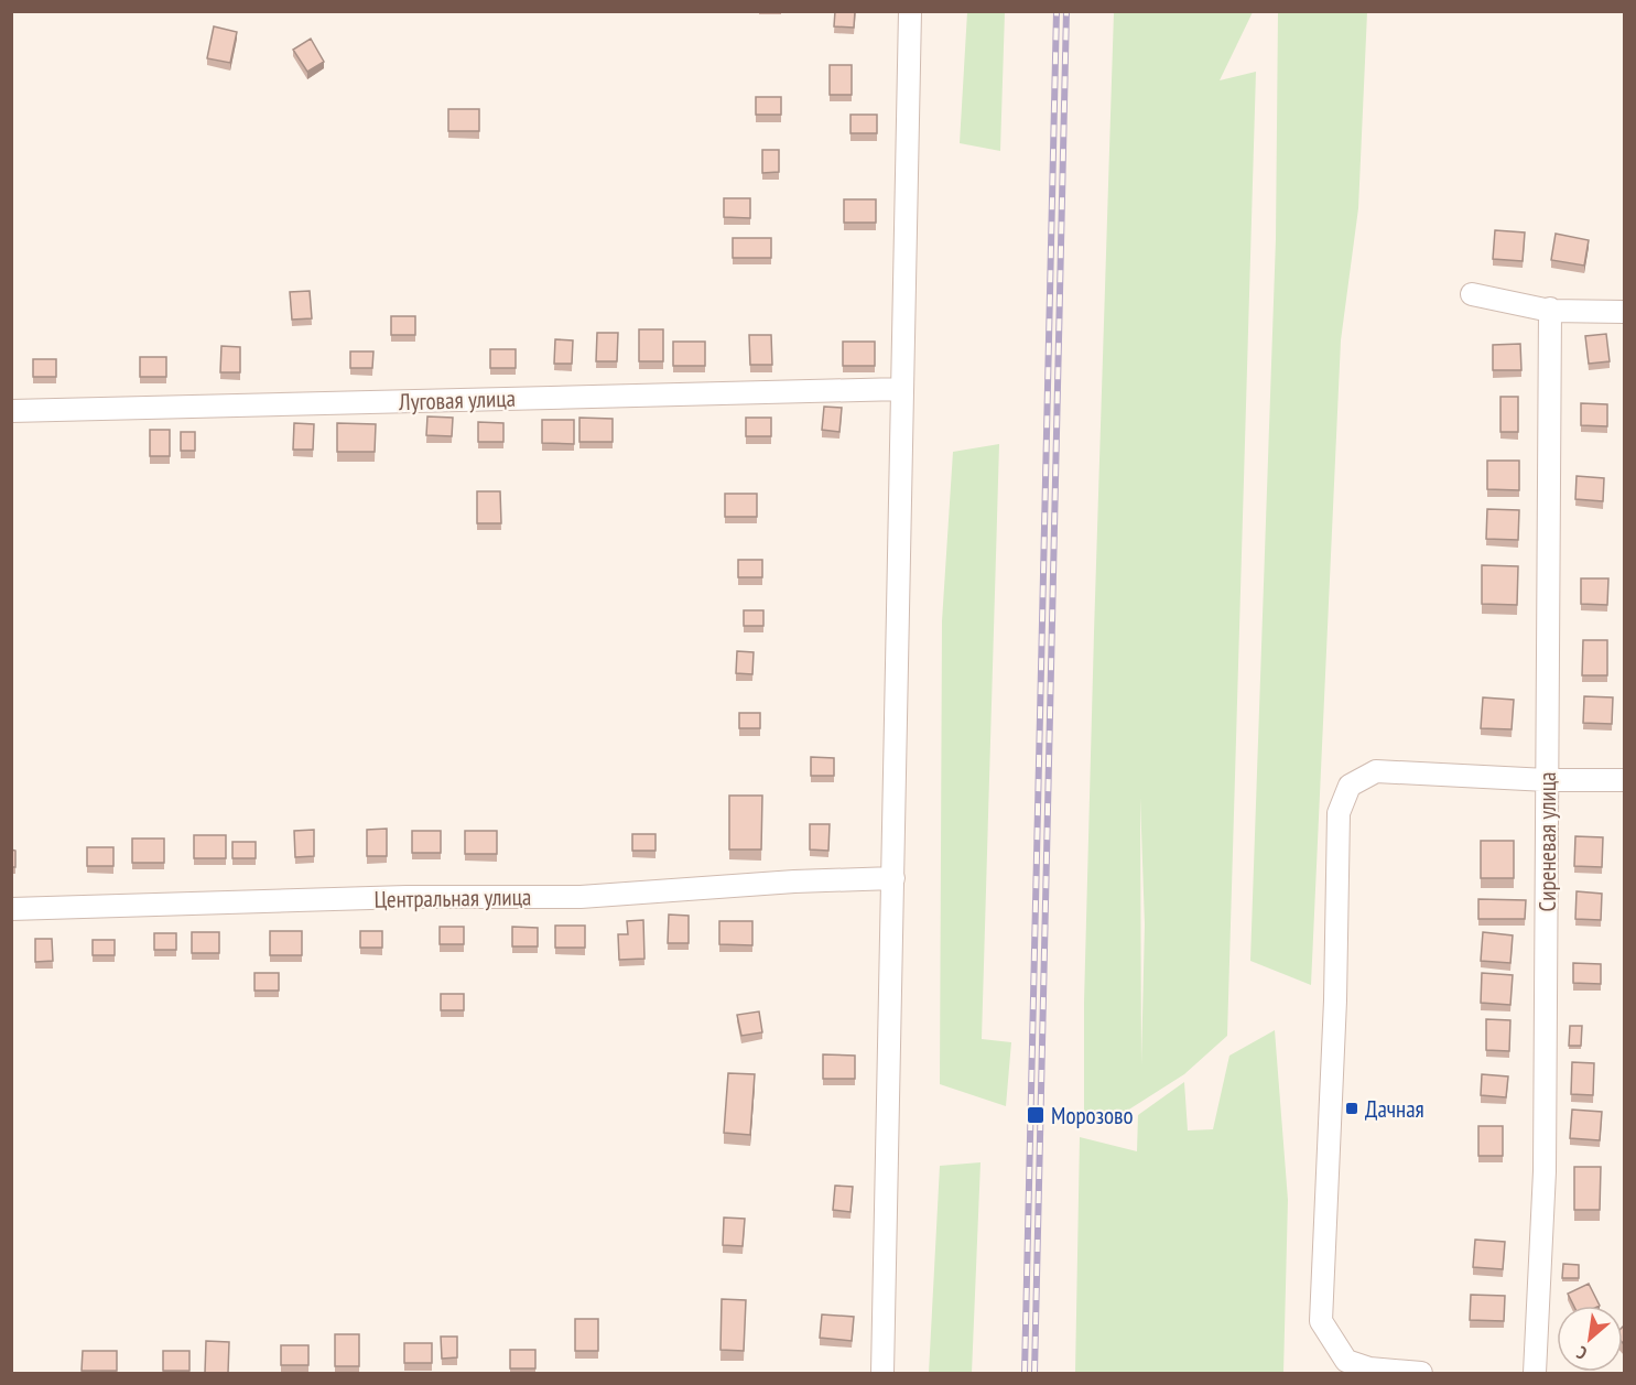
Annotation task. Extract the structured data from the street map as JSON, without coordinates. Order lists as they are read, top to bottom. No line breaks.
{"streets":{"street":["Луговая улица","Сиреневая улица","Центральная улица"]},"places":{"transit":["Дачная","Морозово"]},"north":"bottom left"}
